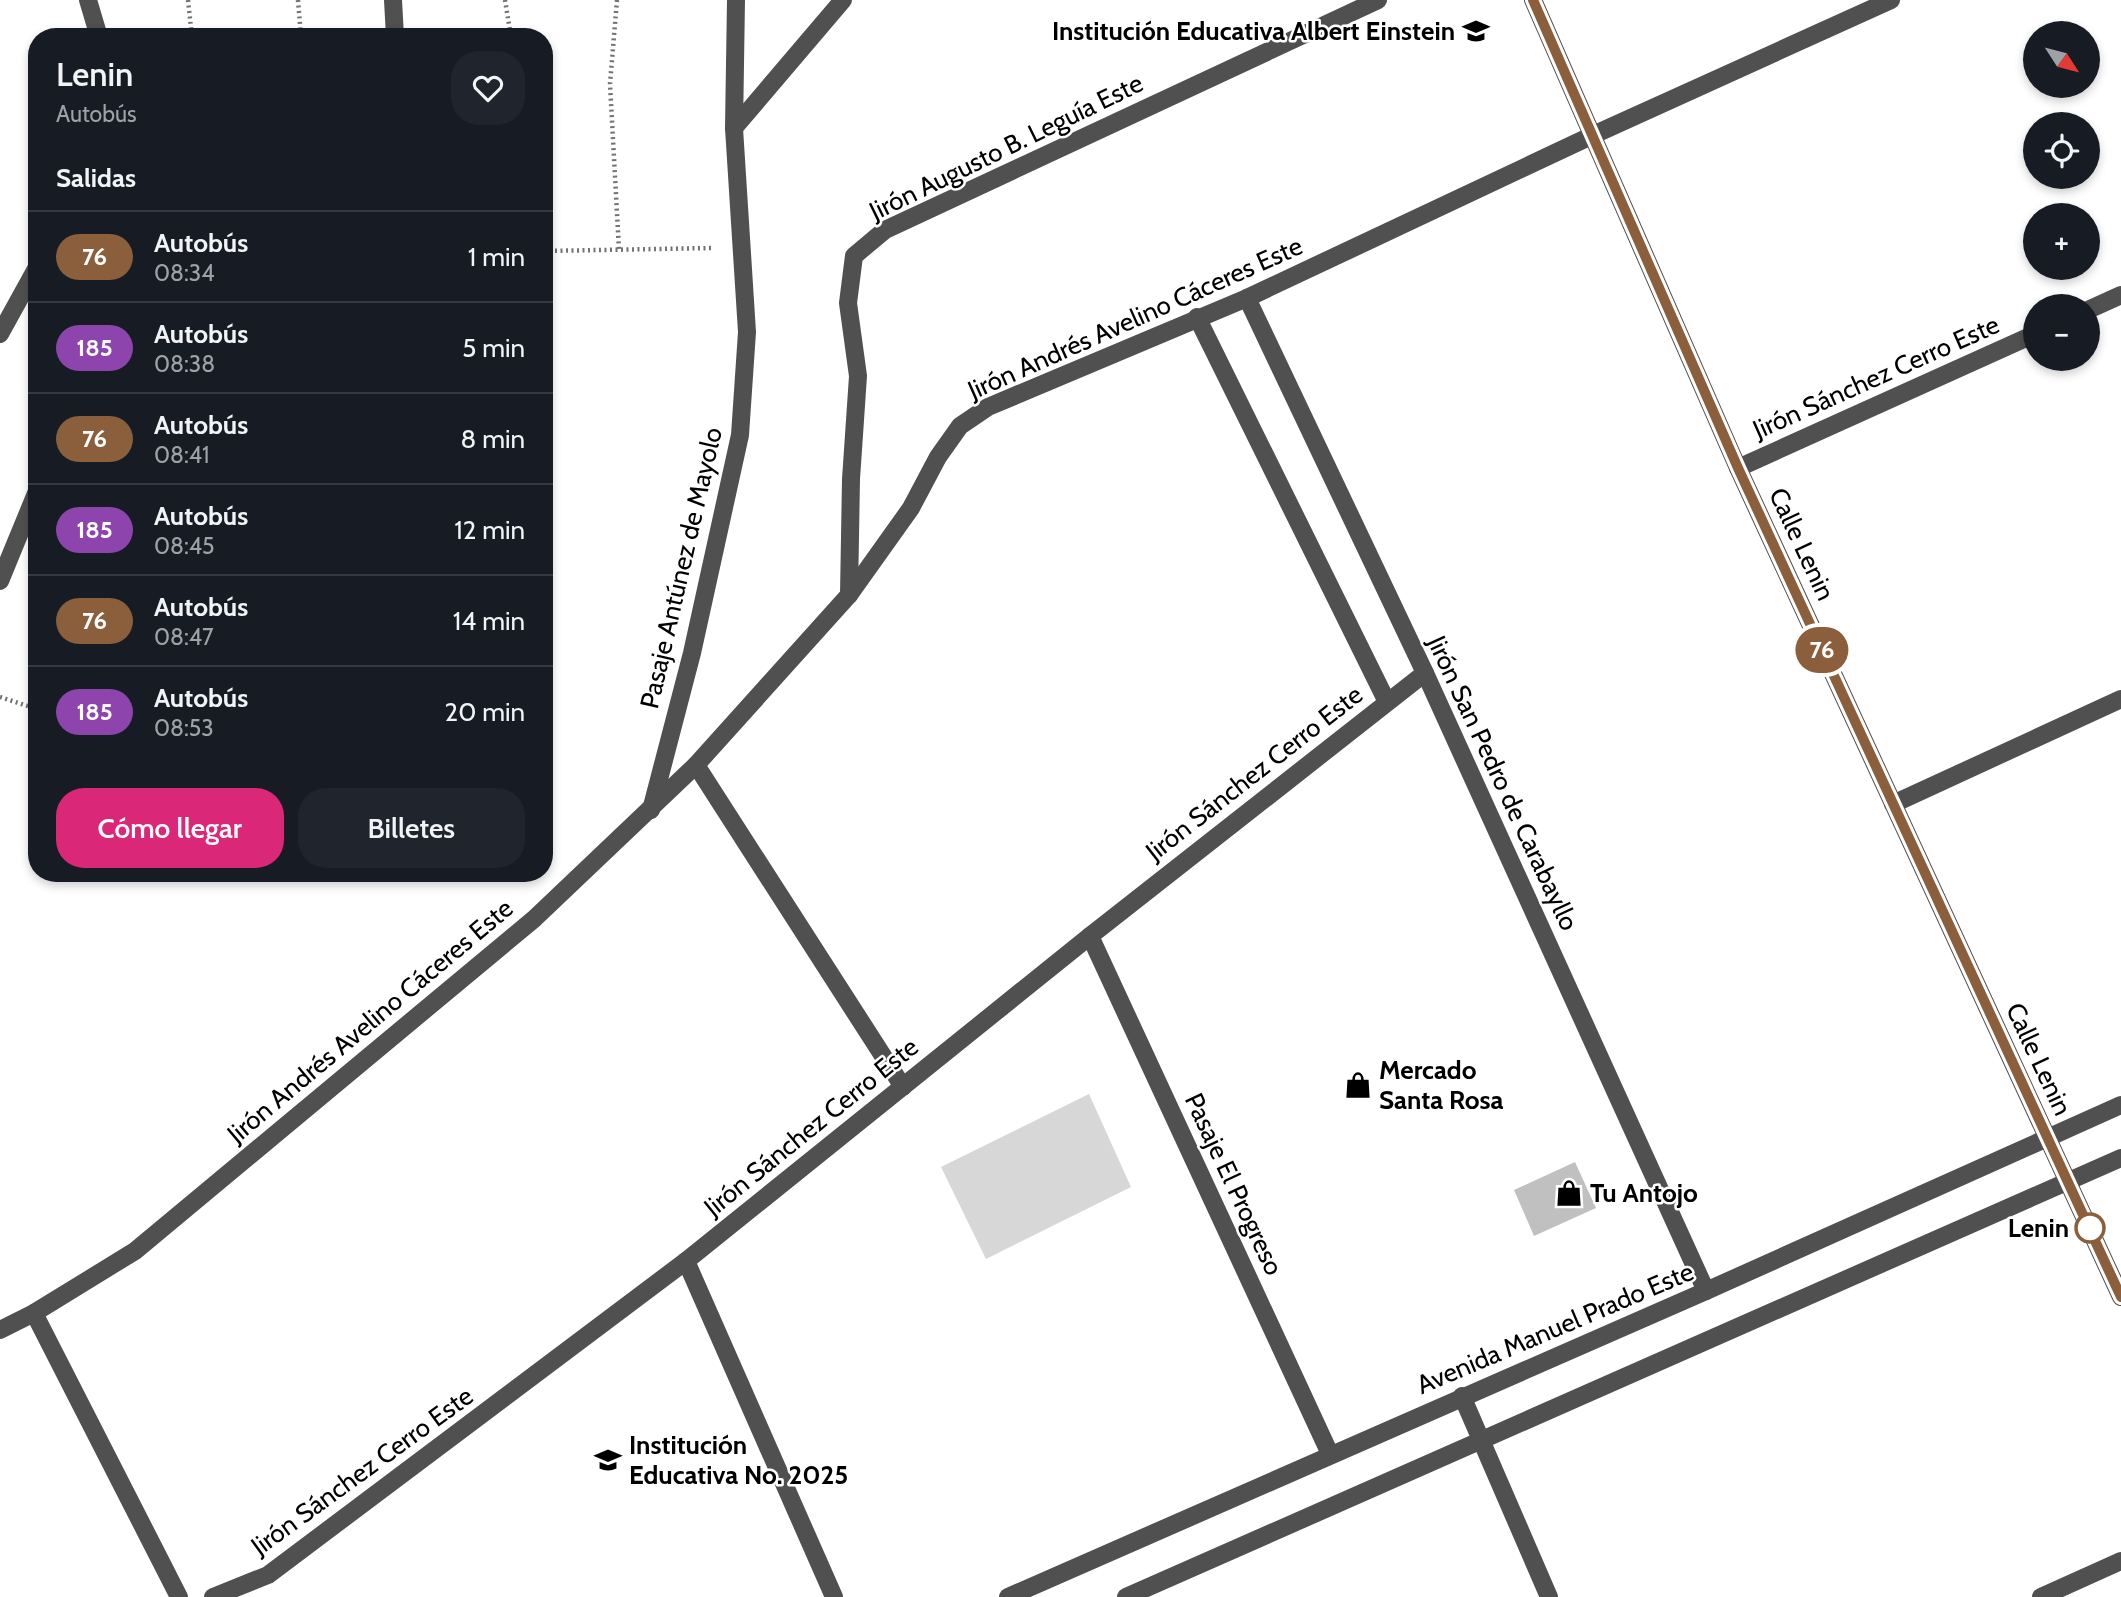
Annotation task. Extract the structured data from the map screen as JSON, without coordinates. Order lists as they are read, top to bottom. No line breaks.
{"streets":{"street":["Jirón Augusto B. Leguía Este","Jirón Andrés Avelino Cáceres Este","Jirón Sánchez Cerro Este","Calle Lenin","Pasaje Antúnez de Mayolo","Jirón San Pedro de Carabayllo","Pasaje El Progreso","Avenida Manuel Prado Este"]},"crossings":[["Jirón Augusto B. Leguía Este","Jirón Andrés Avelino Cáceres Este"],["Jirón Andrés Avelino Cáceres Este","Calle Lenin"],["Jirón Andrés Avelino Cáceres Este","Pasaje Antúnez de Mayolo"],["Jirón Andrés Avelino Cáceres Este","Jirón San Pedro de Carabayllo"],["Jirón Sánchez Cerro Este","Calle Lenin"],["Jirón Sánchez Cerro Este","Jirón San Pedro de Carabayllo"],["Jirón Sánchez Cerro Este","Pasaje El Progreso"],["Calle Lenin","Avenida Manuel Prado Este"],["Jirón San Pedro de Carabayllo","Avenida Manuel Prado Este"],["Pasaje El Progreso","Avenida Manuel Prado Este"]],"places":{"school or university":["Institución Educativa Albert Einstein","Institución Educativa No. 2025"],"shop":["Mercado Santa Rosa","Tu Antojo"],"other":["Lenin"]},"lines":["bus line 76"],"north":"bottom right","page":{"on_map":"76","map_buttons":["+","−"],"heading":[["Lenin","Autobús"],"Salidas"],"list":[{"mark":"76","name":"Autobús","note":"08:34","value":"1 min"},{"mark":"185","name":"Autobús","note":"08:38","value":"5 min"},{"mark":"76","name":"Autobús","note":"08:41","value":"8 min"},{"mark":"185","name":"Autobús","note":"08:45","value":"12 min"},{"mark":"76","name":"Autobús","note":"08:47","value":"14 min"},{"mark":"185","name":"Autobús","note":"08:53","value":"20 min"}],"buttons":["Cómo llegar","Billetes"]}}
